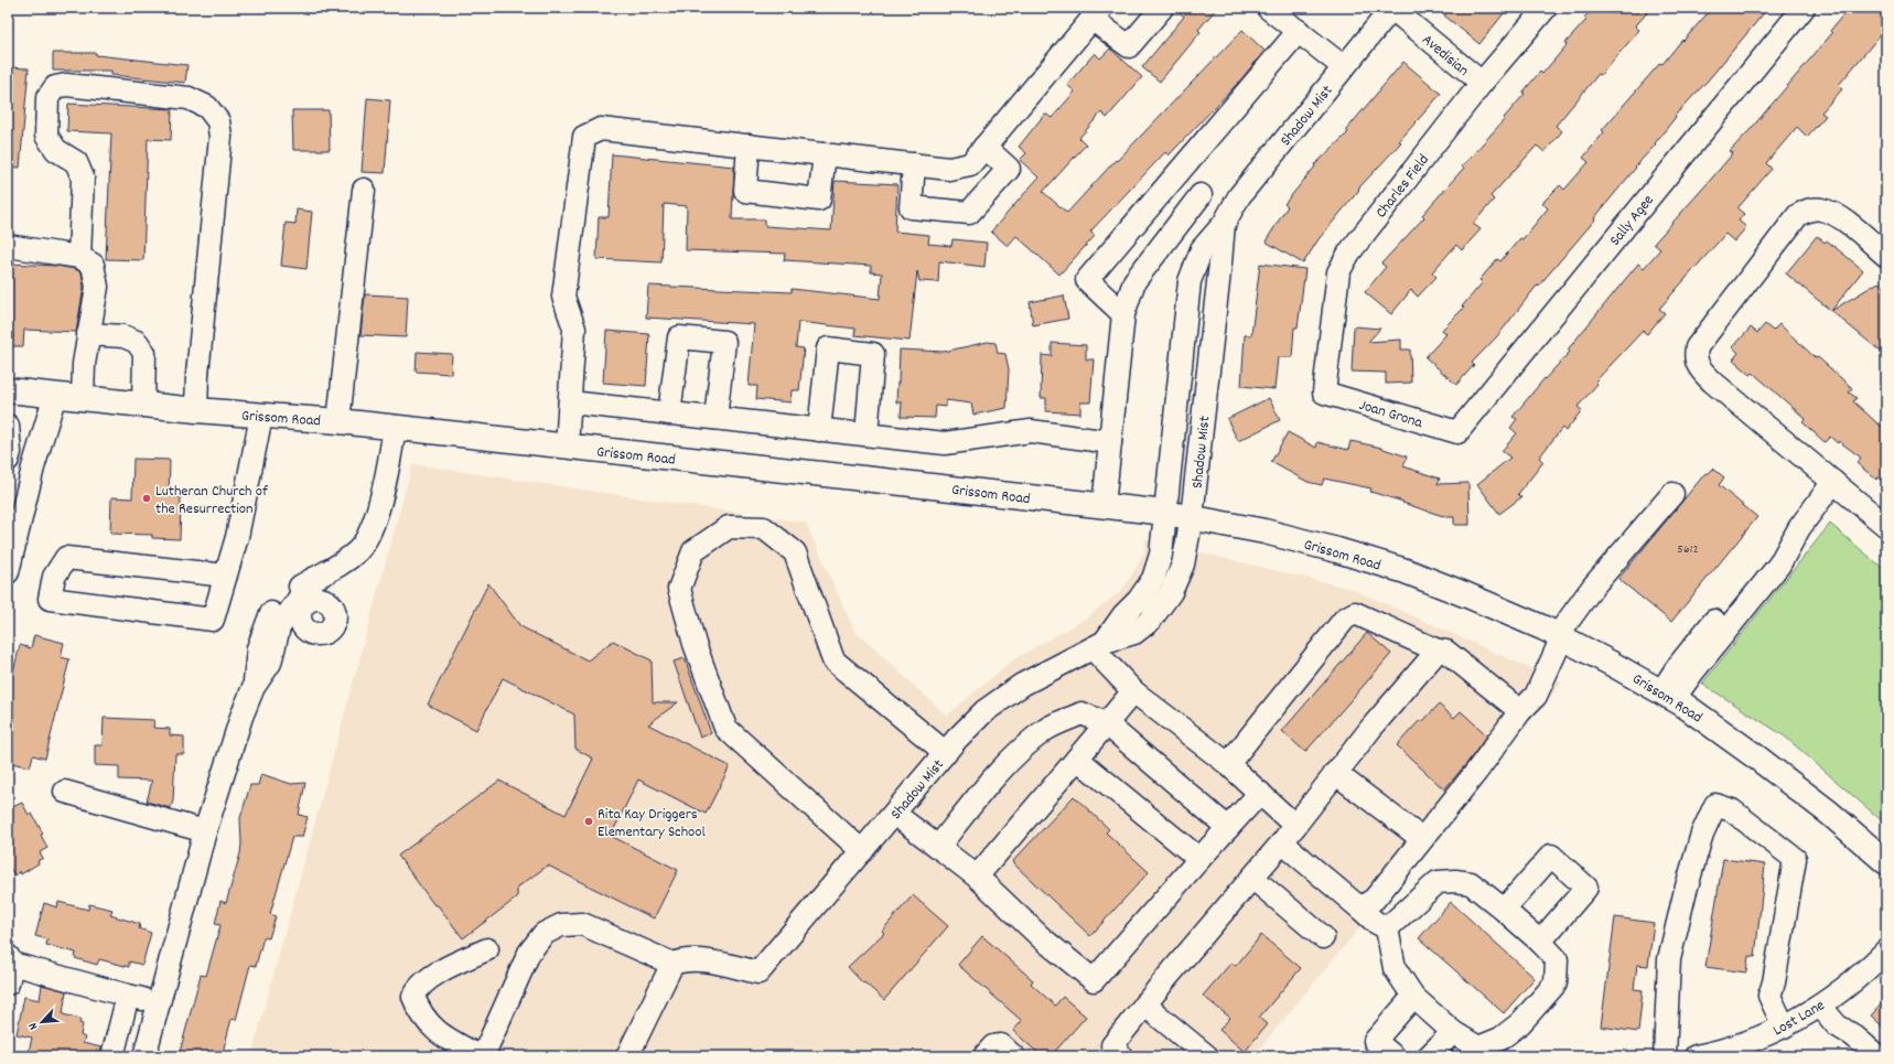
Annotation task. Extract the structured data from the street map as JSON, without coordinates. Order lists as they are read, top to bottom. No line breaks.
{"streets":{"main road":["Grissom Road"],"street":["Avedisian","Shadow Mist","Charles Field","Sally Agee","Joan Grona","Lost Lane"]},"crossings":[["Avedisian","Shadow Mist"],["Avedisian","Charles Field"],["Shadow Mist","Grissom Road"],["Charles Field","Joan Grona"],["Sally Agee","Joan Grona"]],"places":["Lutheran Church of the Resurrection","Rita Kay Driggers Elementary School"],"house_numbers":["5612"],"north":"bottom left"}
